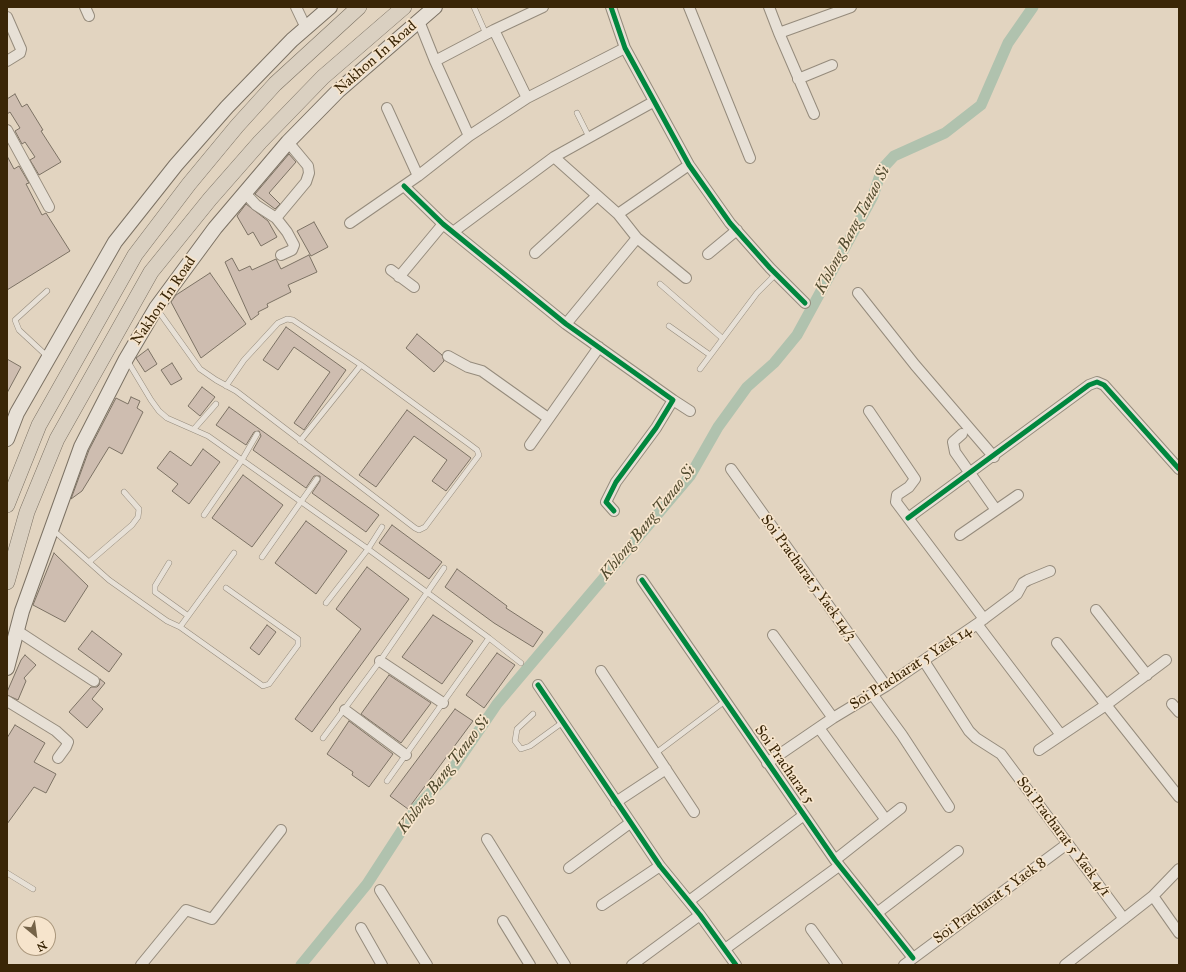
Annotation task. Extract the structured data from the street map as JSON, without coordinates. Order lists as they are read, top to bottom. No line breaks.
{"streets":{"main road":["Nakhon In Road"],"street":["Soi Pracharat 5 Yaek 14/3","Soi Pracharat 5 Yaek 14","Soi Pracharat 5","Soi Pracharat 5 Yaek 4/1","Soi Pracharat 5 Yaek 8"]},"crossings":[["Soi Pracharat 5 Yaek 14/3","Soi Pracharat 5 Yaek 14"],["Soi Pracharat 5 Yaek 14","Soi Pracharat 5"],["Soi Pracharat 5 Yaek 14","Soi Pracharat 5 Yaek 4/1"],["Soi Pracharat 5","Soi Pracharat 5 Yaek 8"],["Soi Pracharat 5 Yaek 4/1","Soi Pracharat 5 Yaek 8"]],"water":["Khlong Bang Tanao Si"],"north":"bottom right"}
